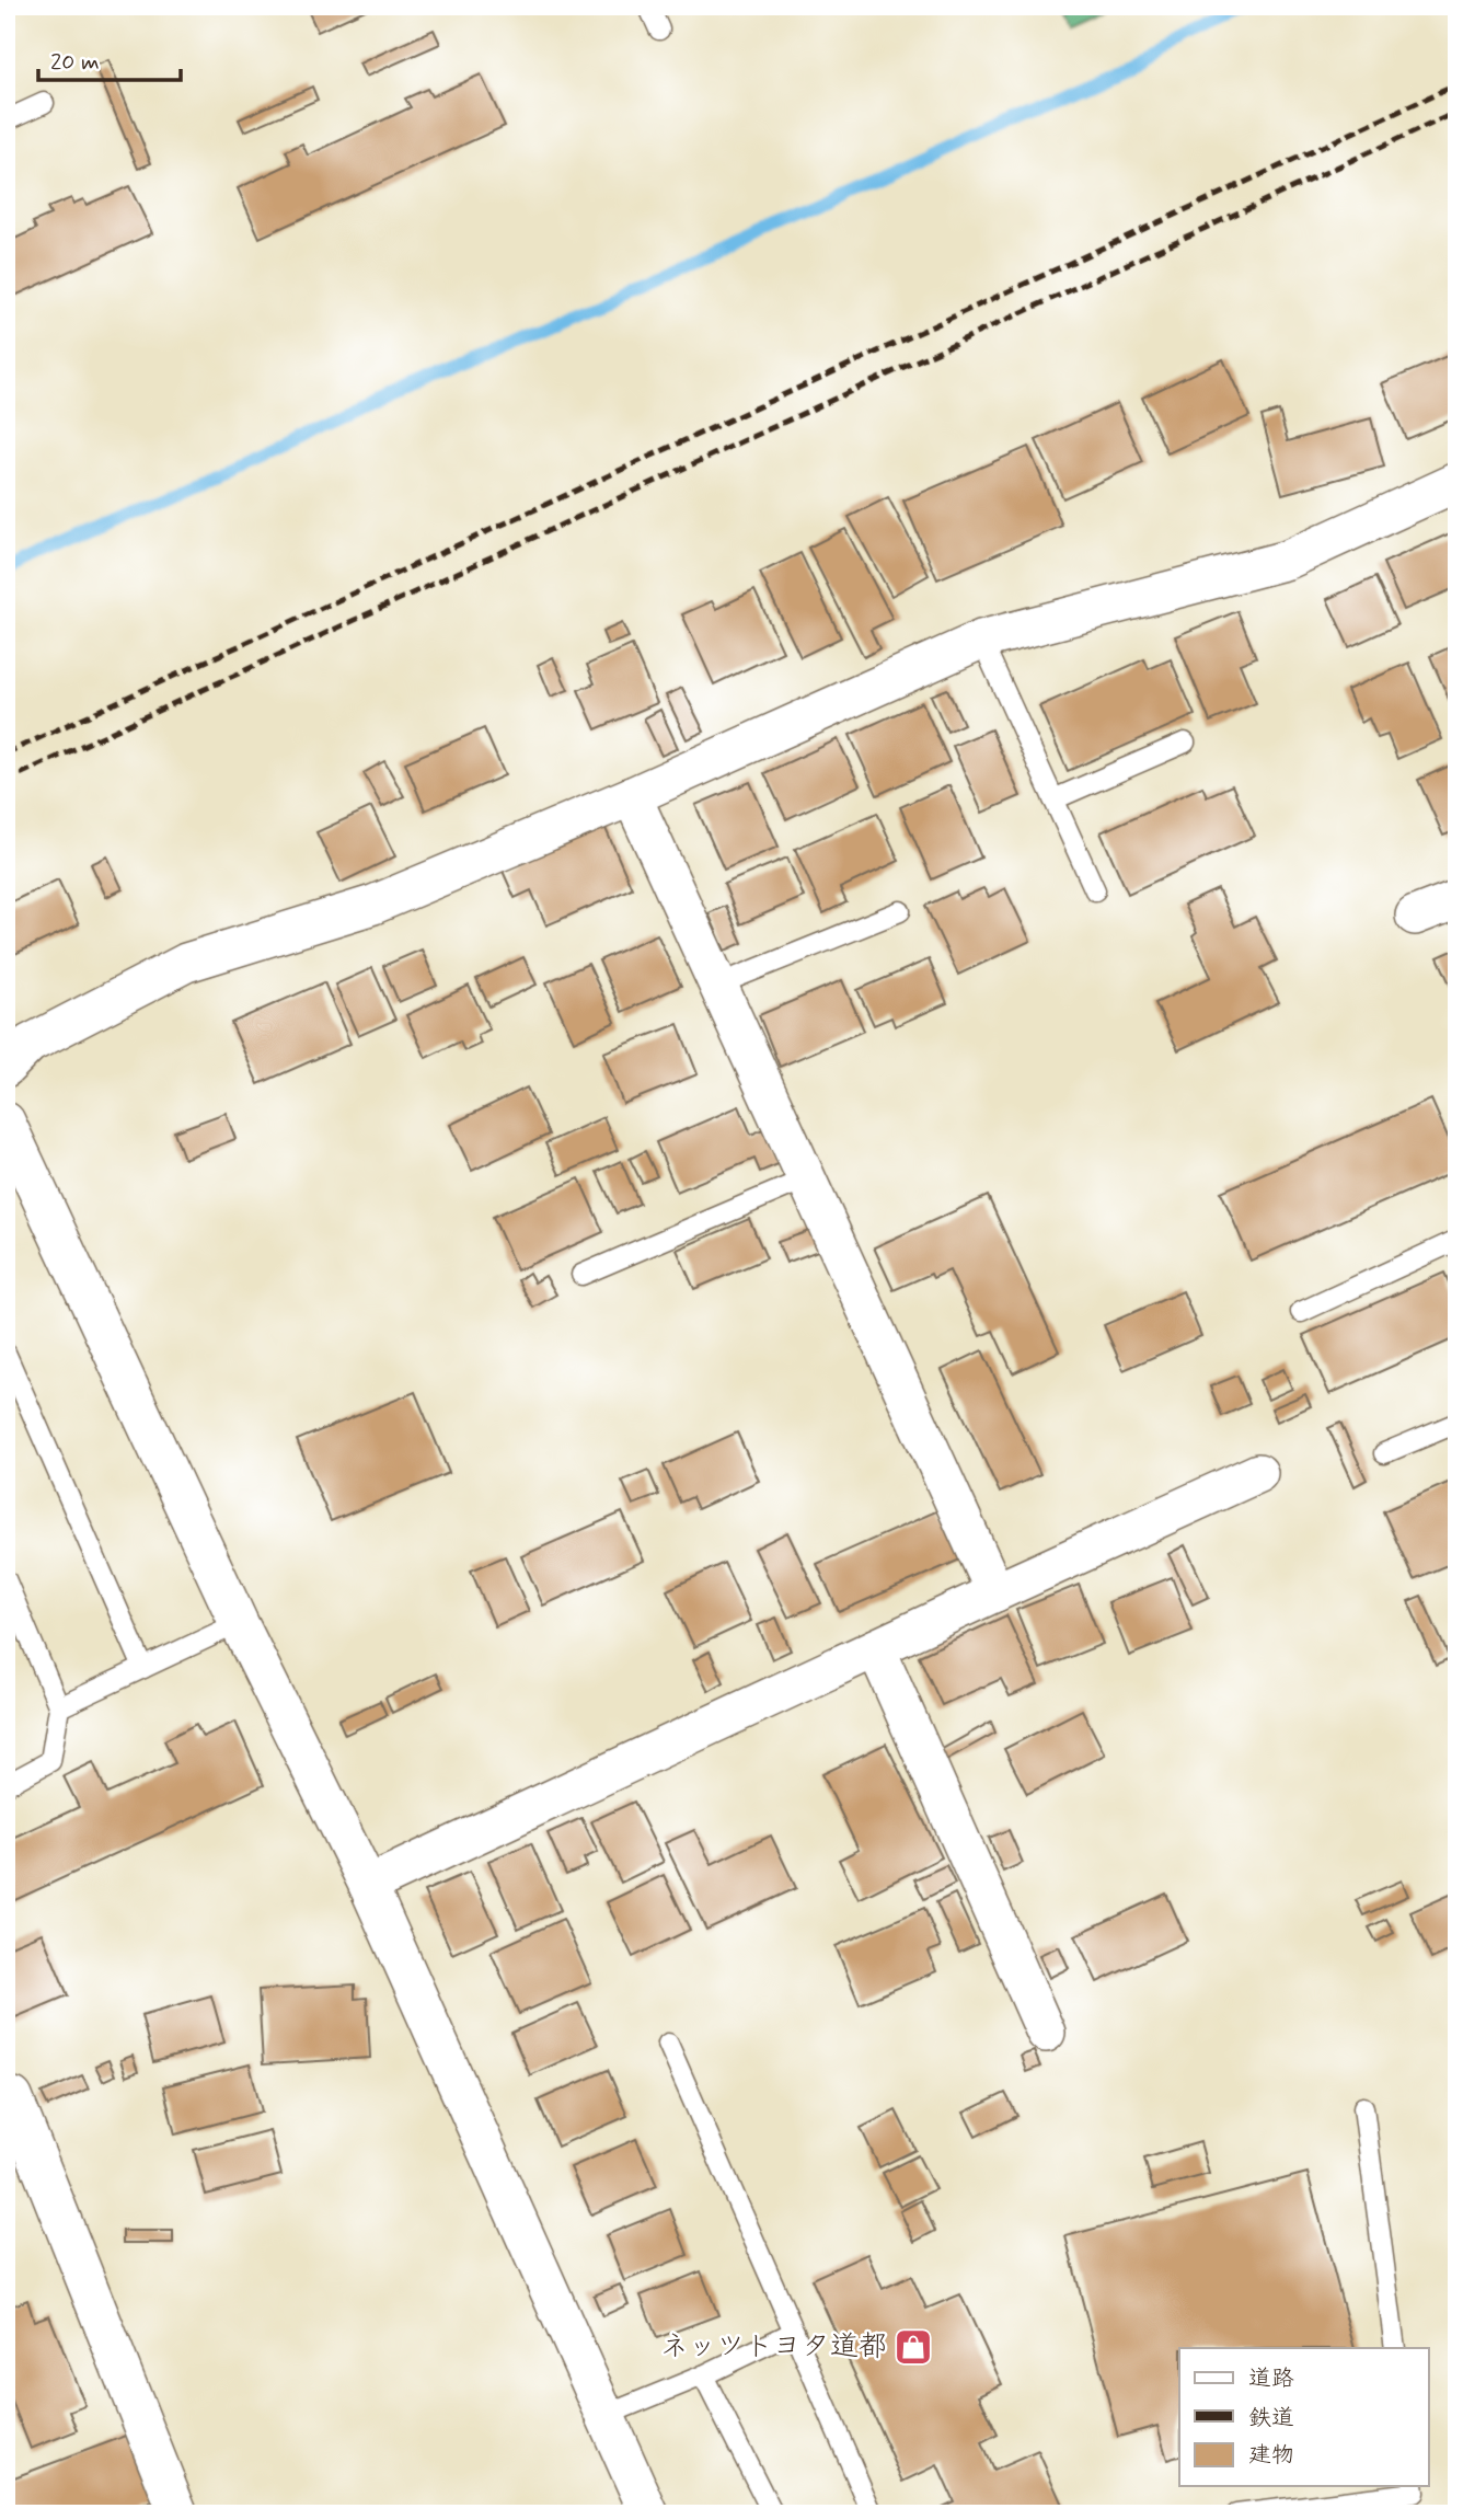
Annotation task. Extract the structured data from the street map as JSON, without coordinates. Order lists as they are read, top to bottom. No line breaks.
{"places":{"shop":["ネッツトヨタ道都"]},"legend":["道路","鉄道","建物"],"scale_bar":"20 m"}
